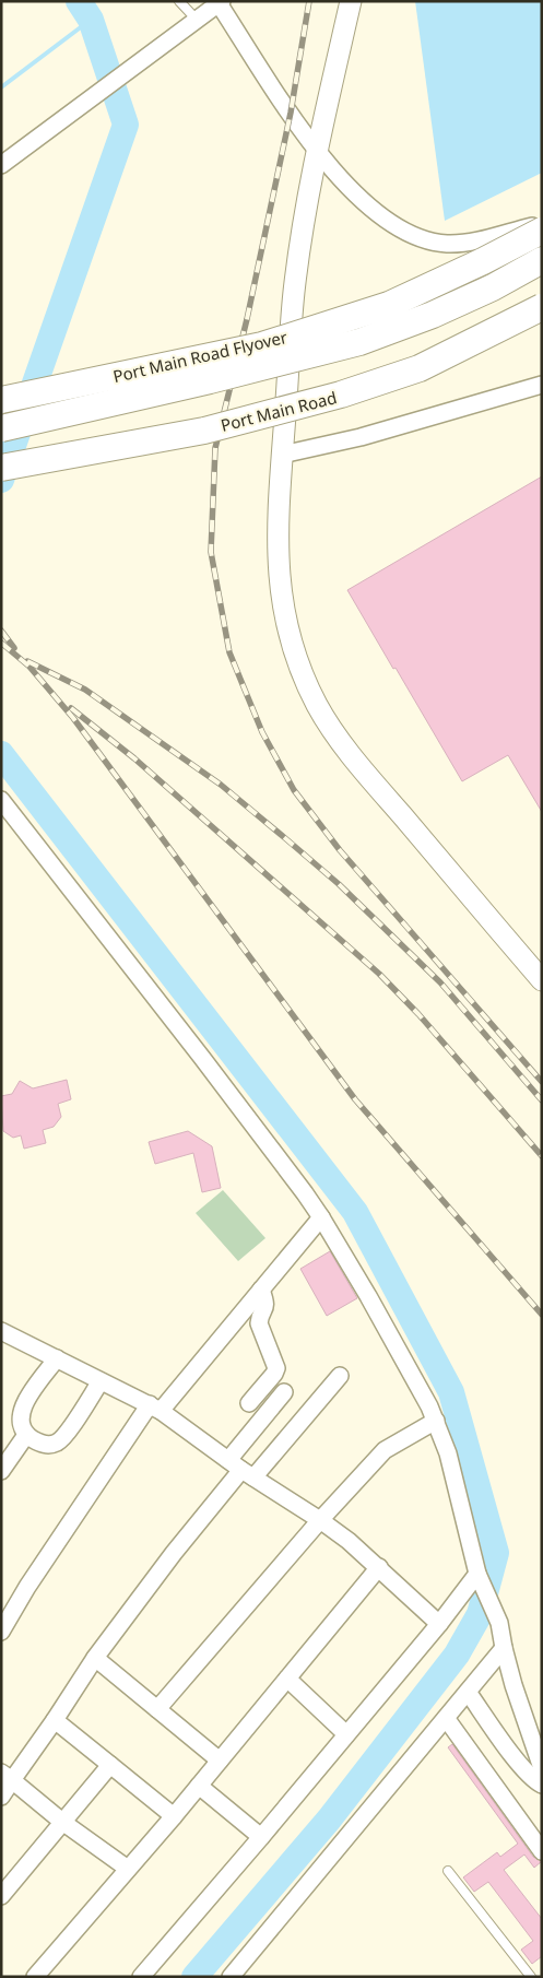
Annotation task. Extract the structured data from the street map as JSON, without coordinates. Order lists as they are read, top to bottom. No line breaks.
{"streets":{"main road":["Port Main Road Flyover","Port Main Road"]}}
